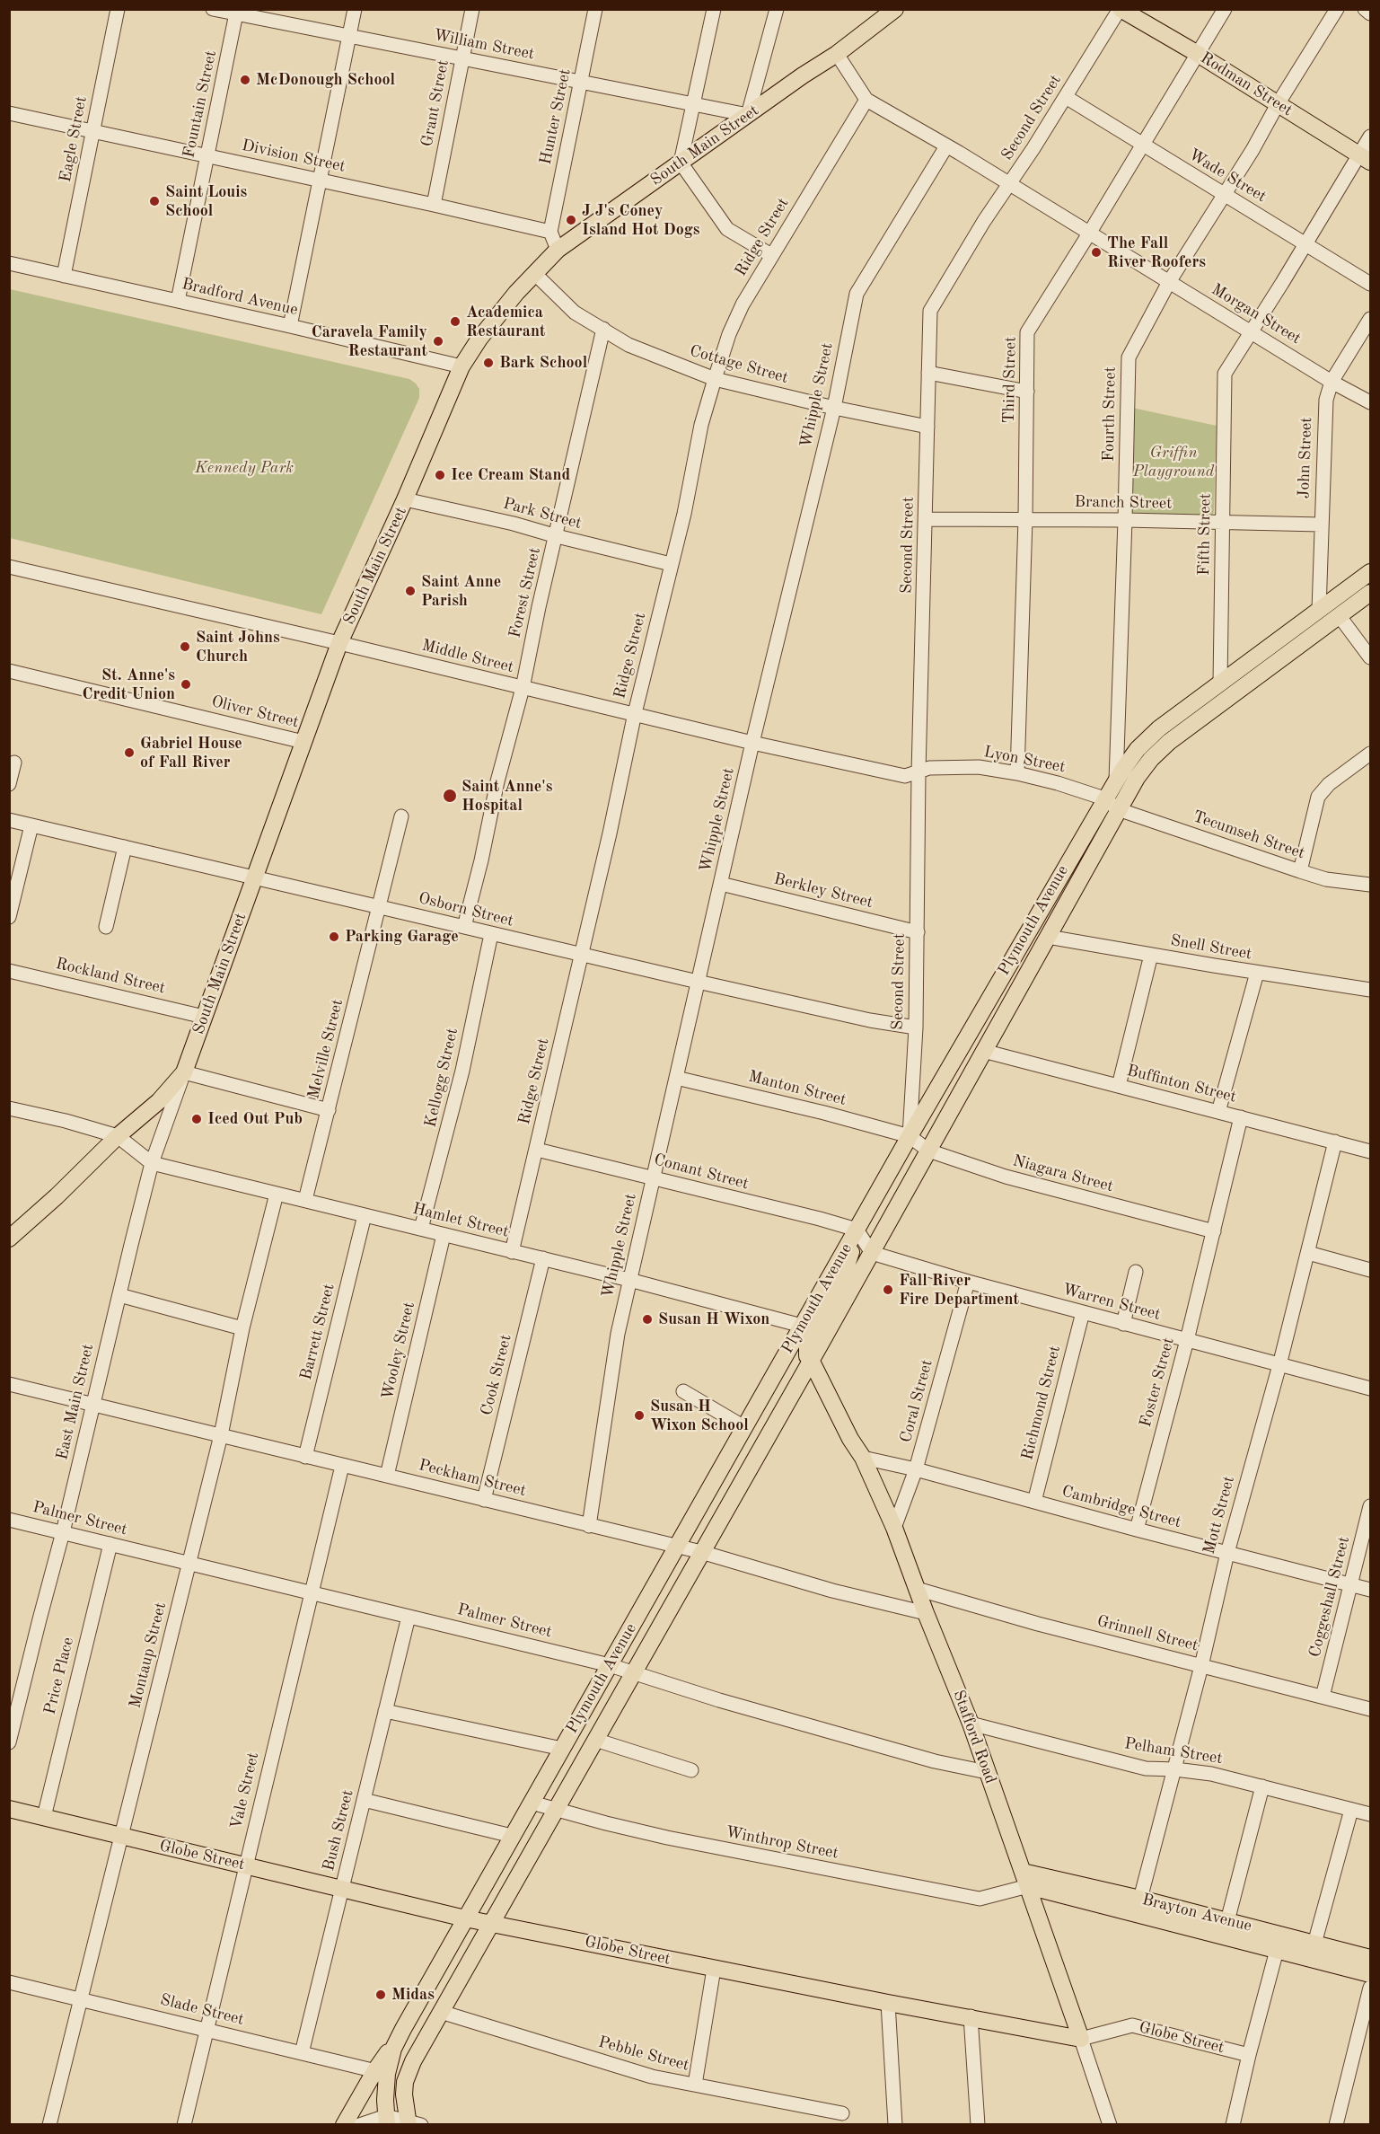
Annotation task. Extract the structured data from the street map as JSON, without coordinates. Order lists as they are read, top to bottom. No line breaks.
{"streets":{"main road":["Rodman Street","South Main Street","Plymouth Avenue","Stafford Road","Globe Street","Brayton Avenue"],"street":["William Street","Grant Street","Fountain Street","Hunter Street","Second Street","Eagle Street","Division Street","Wade Street","Ridge Street","Bradford Avenue","Morgan Street","Cottage Street","Third Street","Whipple Street","Fourth Street","John Street","Branch Street","Park Street","Fifth Street","Forest Street","Middle Street","Oliver Street","Lyon Street","Tecumseh Street","Berkley Street","Osborn Street","Snell Street","Rockland Street","Melville Street","Kellogg Street","Buffinton Street","Manton Street","Conant Street","Niagara Street","Hamlet Street","Warren Street","Barrett Street","Wooley Street","Cook Street","Foster Street","Coral Street","East Main Street","Richmond Street","Peckham Street","Cambridge Street","Mott Street","Palmer Street","Coggeshall Street","Grinnell Street","Montaup Street","Price Place","Pelham Street","Vale Street","Bush Street","Winthrop Street","Slade Street","Pebble Street"]},"crossings":[["William Street","Grant Street"],["William Street","Fountain Street"],["William Street","Hunter Street"],["William Street","South Main Street"],["Rodman Street","Second Street"],["Rodman Street","Third Street"],["Rodman Street","Fourth Street"],["Rodman Street","Fifth Street"],["Grant Street","Division Street"],["Fountain Street","Division Street"],["Fountain Street","Bradford Avenue"],["Hunter Street","Division Street"],["Second Street","Wade Street"],["Second Street","Morgan Street"],["Second Street","Cottage Street"],["Second Street","Branch Street"],["Second Street","Middle Street"],["Second Street","Lyon Street"],["Second Street","Berkley Street"],["Second Street","Osborn Street"],["Second Street","Plymouth Avenue"],["Second Street","Manton Street"],["Second Street","Niagara Street"],["Eagle Street","Division Street"],["Eagle Street","Bradford Avenue"],["South Main Street","Bradford Avenue"],["South Main Street","Morgan Street"],["South Main Street","Cottage Street"],["South Main Street","Park Street"],["South Main Street","Middle Street"],["South Main Street","Oliver Street"],["South Main Street","Osborn Street"],["South Main Street","Rockland Street"],["South Main Street","Hamlet Street"],["South Main Street","East Main Street"],["Wade Street","Third Street"],["Wade Street","Fourth Street"],["Wade Street","Fifth Street"],["Ridge Street","Morgan Street"],["Ridge Street","Cottage Street"],["Ridge Street","Park Street"],["Ridge Street","Middle Street"],["Ridge Street","Osborn Street"],["Ridge Street","Conant Street"],["Ridge Street","Hamlet Street"],["Morgan Street","Third Street"],["Morgan Street","Whipple Street"],["Morgan Street","Fourth Street"],["Morgan Street","John Street"],["Morgan Street","Fifth Street"],["Cottage Street","Whipple Street"],["Cottage Street","Forest Street"],["Third Street","Branch Street"],["Third Street","Lyon Street"],["Whipple Street","Middle Street"],["Whipple Street","Berkley Street"],["Whipple Street","Osborn Street"],["Whipple Street","Manton Street"],["Whipple Street","Conant Street"],["Whipple Street","Hamlet Street"],["Whipple Street","Peckham Street"],["Fourth Street","Branch Street"],["Fourth Street","Plymouth Avenue"],["John Street","Branch Street"],["John Street","Plymouth Avenue"],["Branch Street","Fifth Street"],["Park Street","Forest Street"],["Fifth Street","Plymouth Avenue"],["Forest Street","Middle Street"],["Forest Street","Osborn Street"],["Middle Street","Lyon Street"],["Lyon Street","Tecumseh Street"],["Lyon Street","Plymouth Avenue"],["Tecumseh Street","Plymouth Avenue"],["Osborn Street","Melville Street"],["Osborn Street","Kellogg Street"],["Plymouth Avenue","Snell Street"],["Plymouth Avenue","Buffinton Street"],["Plymouth Avenue","Manton Street"],["Plymouth Avenue","Conant Street"],["Plymouth Avenue","Niagara Street"],["Plymouth Avenue","Hamlet Street"],["Plymouth Avenue","Warren Street"],["Plymouth Avenue","Peckham Street"],["Plymouth Avenue","Palmer Street"],["Plymouth Avenue","Stafford Road"],["Plymouth Avenue","Winthrop Street"],["Plymouth Avenue","Globe Street"],["Plymouth Avenue","Slade Street"],["Plymouth Avenue","Pebble Street"],["Melville Street","Hamlet Street"],["Kellogg Street","Hamlet Street"],["Buffinton Street","Foster Street"],["Buffinton Street","Mott Street"],["Manton Street","Niagara Street"],["Niagara Street","Foster Street"],["Hamlet Street","Barrett Street"],["Hamlet Street","Wooley Street"],["Hamlet Street","Cook Street"],["Hamlet Street","East Main Street"],["Hamlet Street","Montaup Street"],["Warren Street","Foster Street"],["Warren Street","Coral Street"],["Warren Street","Richmond Street"],["Warren Street","Mott Street"],["Barrett Street","Peckham Street"],["Wooley Street","Peckham Street"],["Cook Street","Peckham Street"],["Foster Street","Cambridge Street"],["Coral Street","Cambridge Street"],["Coral Street","Stafford Road"],["East Main Street","Peckham Street"],["East Main Street","Palmer Street"],["Richmond Street","Cambridge Street"],["Peckham Street","Montaup Street"],["Peckham Street","Stafford Road"],["Peckham Street","Vale Street"],["Cambridge Street","Mott Street"],["Cambridge Street","Coggeshall Street"],["Cambridge Street","Stafford Road"],["Mott Street","Grinnell Street"],["Mott Street","Pelham Street"],["Mott Street","Brayton Avenue"],["Palmer Street","Montaup Street"],["Palmer Street","Price Place"],["Palmer Street","Stafford Road"],["Palmer Street","Vale Street"],["Palmer Street","Bush Street"],["Coggeshall Street","Grinnell Street"],["Grinnell Street","Stafford Road"],["Montaup Street","Globe Street"],["Montaup Street","Slade Street"],["Price Place","Globe Street"],["Stafford Road","Pelham Street"],["Stafford Road","Winthrop Street"],["Stafford Road","Globe Street"],["Stafford Road","Brayton Avenue"],["Vale Street","Globe Street"],["Vale Street","Slade Street"],["Bush Street","Globe Street"],["Bush Street","Slade Street"],["Winthrop Street","Brayton Avenue"]],"parks":["Griffin Playground","Kennedy Park"],"places":["McDonough School","Saint Louis School","J J's Coney Island Hot Dogs","The Fall River Roofers","Academica Restaurant","Caravela Family Restaurant","Bark School","Ice Cream Stand","Saint Anne Parish","Saint Johns Church","St. Anne's Credit Union","Gabriel House of Fall River","Saint Anne's Hospital","Parking Garage","Iced Out Pub","Fall River Fire Department","Susan H Wixon","Susan H Wixon School","Midas"]}
